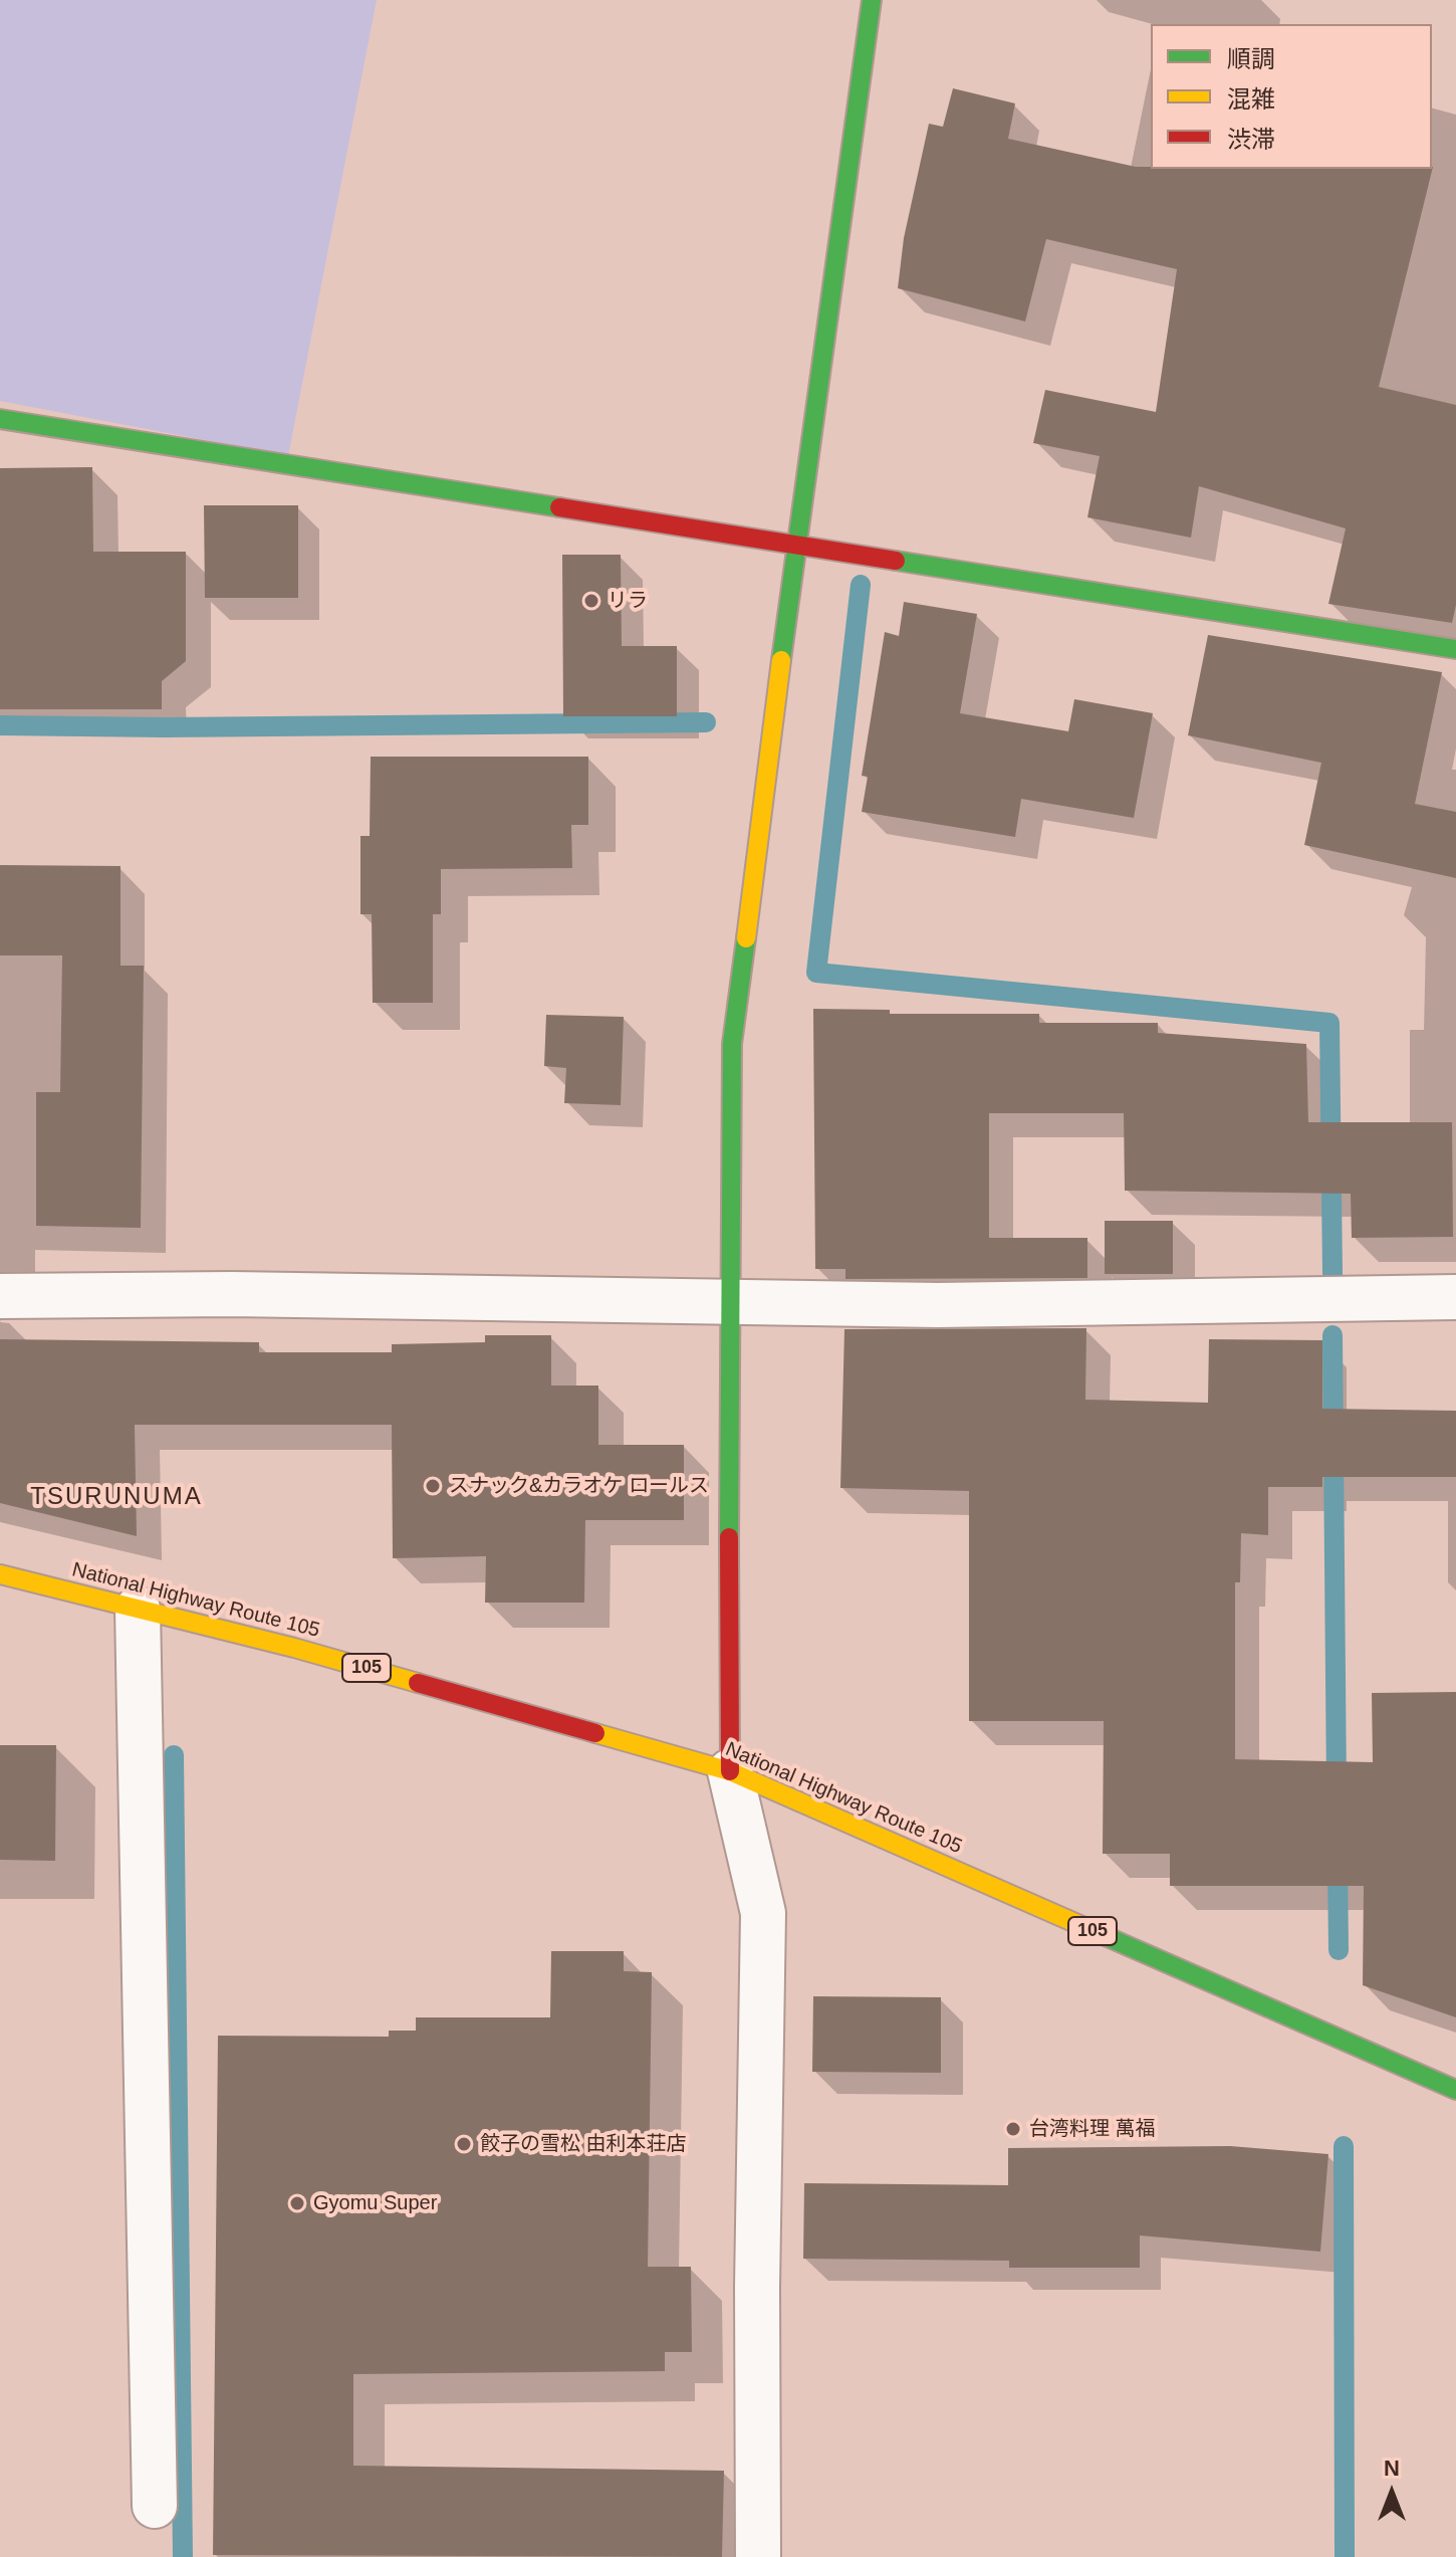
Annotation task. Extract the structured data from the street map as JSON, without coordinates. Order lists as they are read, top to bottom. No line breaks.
{"streets":{"main road":["National Highway Route 105","105"]},"districts":["TSURUNUMA"],"places":["リラ","スナック&カラオケ ロールス","台湾料理 萬福","餃子の雪松 由利本荘店","Gyomu Super"],"legend":["順調","混雑","渋滞"],"north":"top"}
